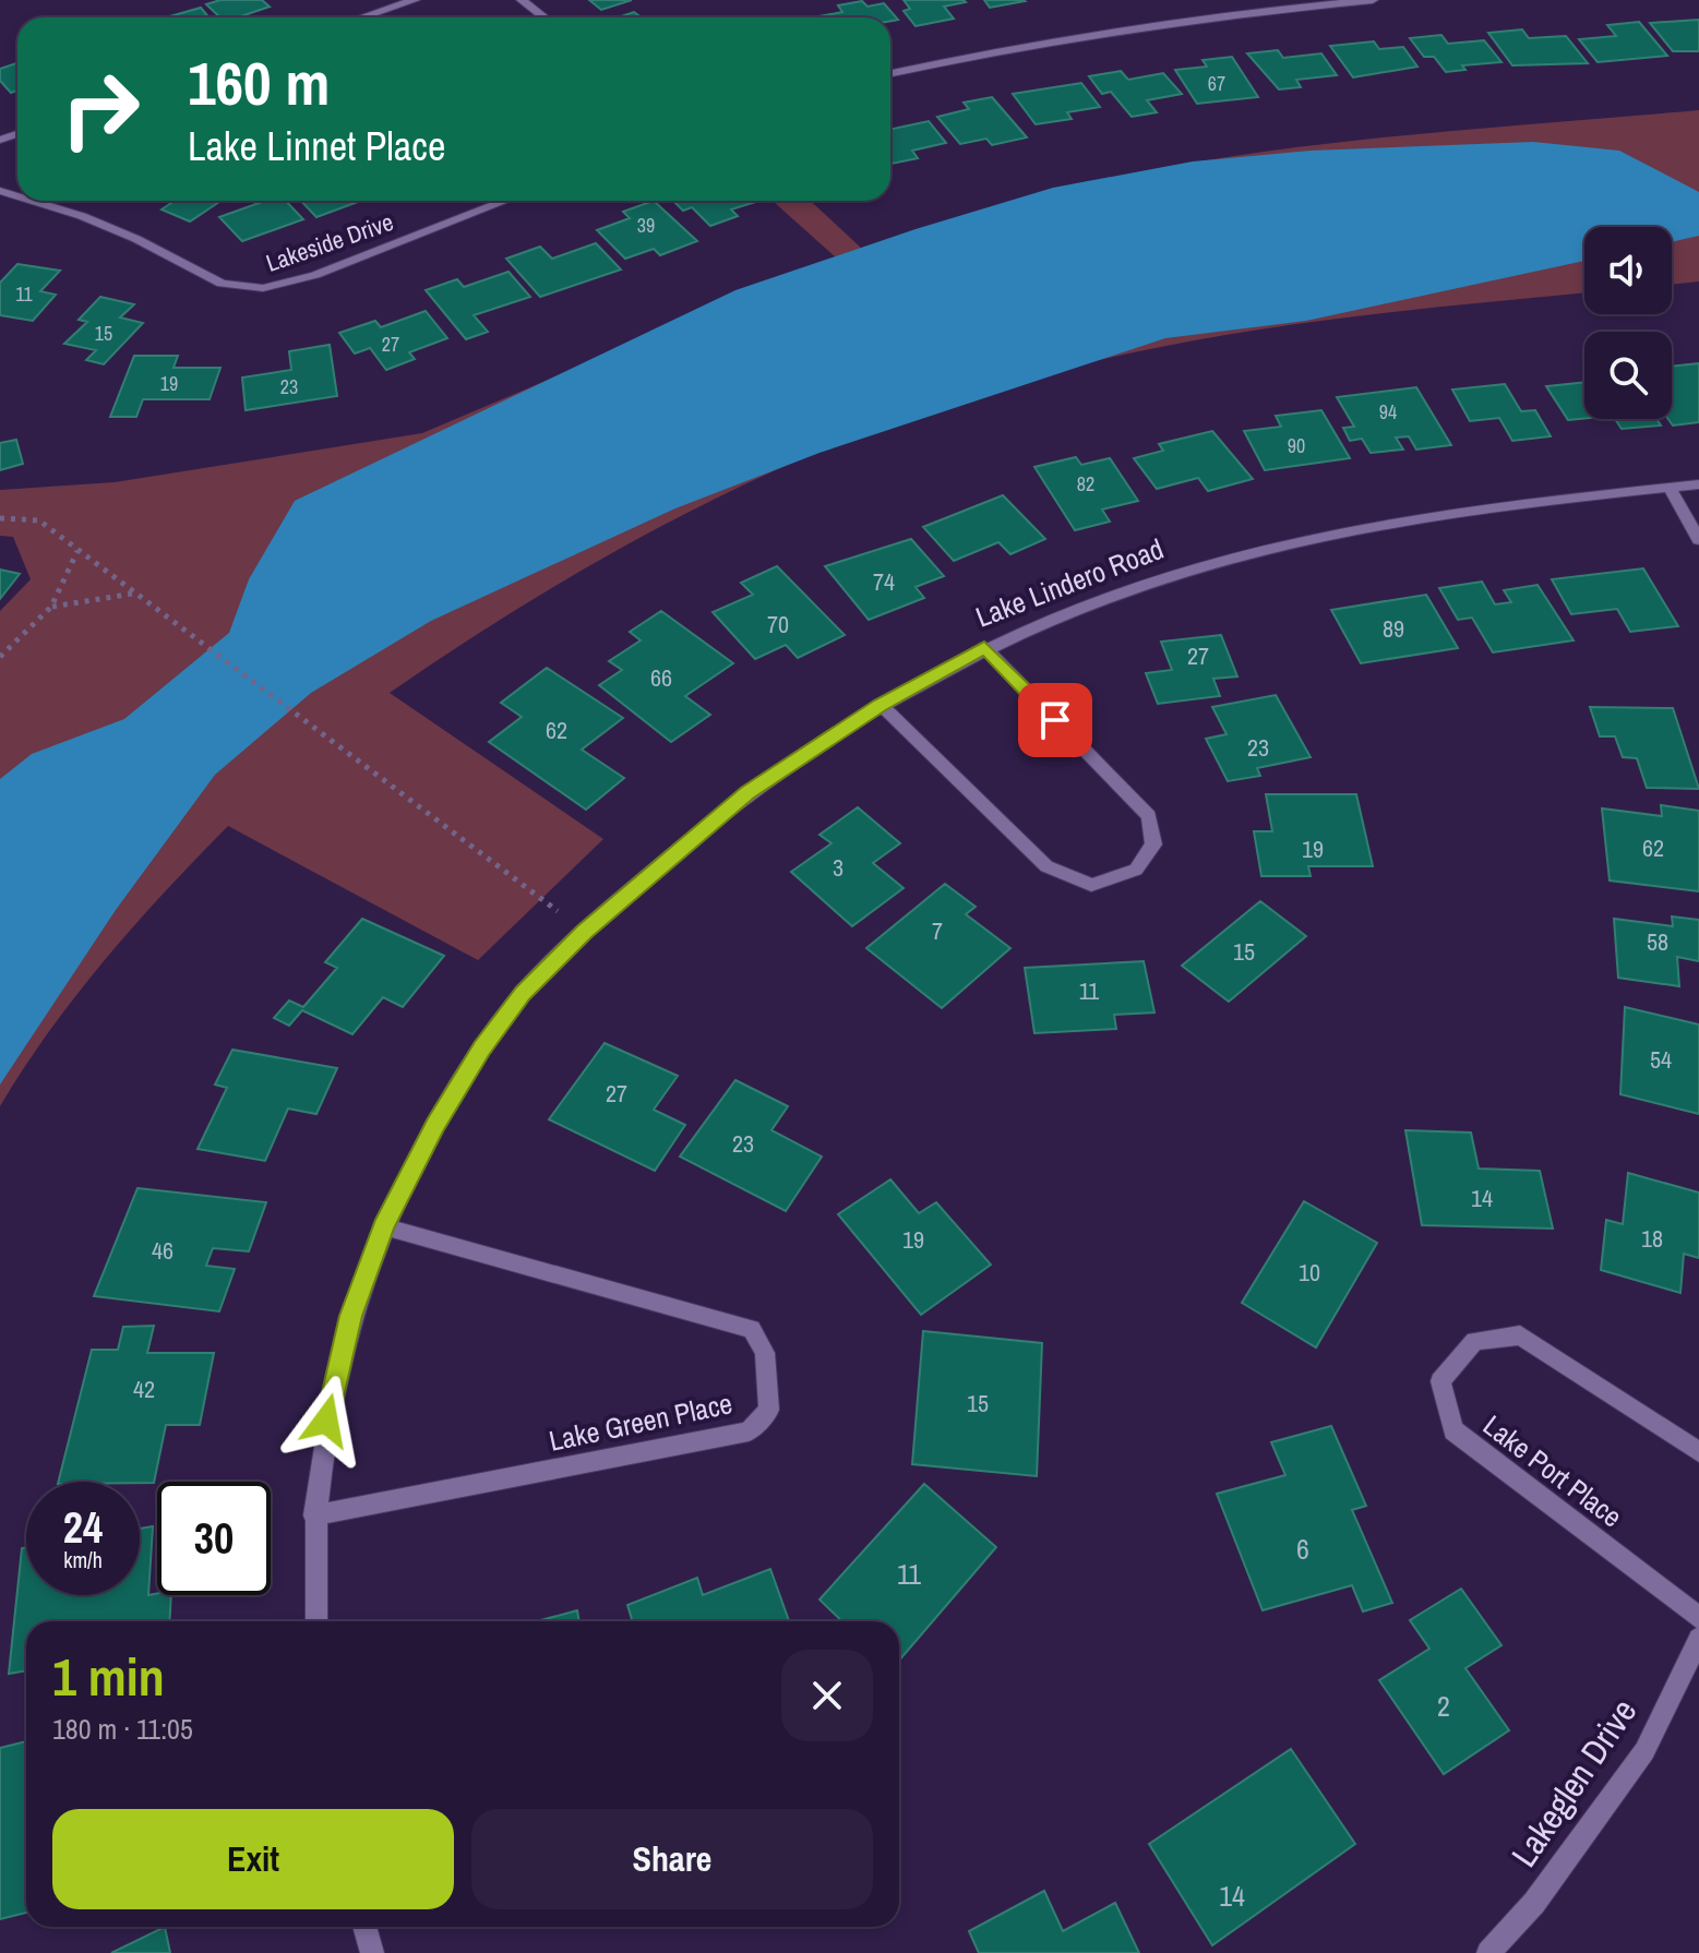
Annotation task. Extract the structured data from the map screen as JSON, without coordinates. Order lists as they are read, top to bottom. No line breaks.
{"streets":{"street":["Lakeside Drive","Lake Lindero Road","Lake Green Place","Lake Port Place","Lakeglen Drive"]},"crossings":[["Lake Lindero Road","Lake Green Place"]],"house_numbers":["67","39","11","15","27","19","23","94","90","82","74","70","89","27","66","62","23","62","19","3","7","58","15","11","54","27","23","14","18","19","46","10","42","15","6","11","2","14"],"page":{"turn":["160 m","Lake Linnet Place"],"speed":"24 km/h","limit":"30","heading":["1 min","180 m · 11:05"],"buttons":["Exit","Share"]}}
